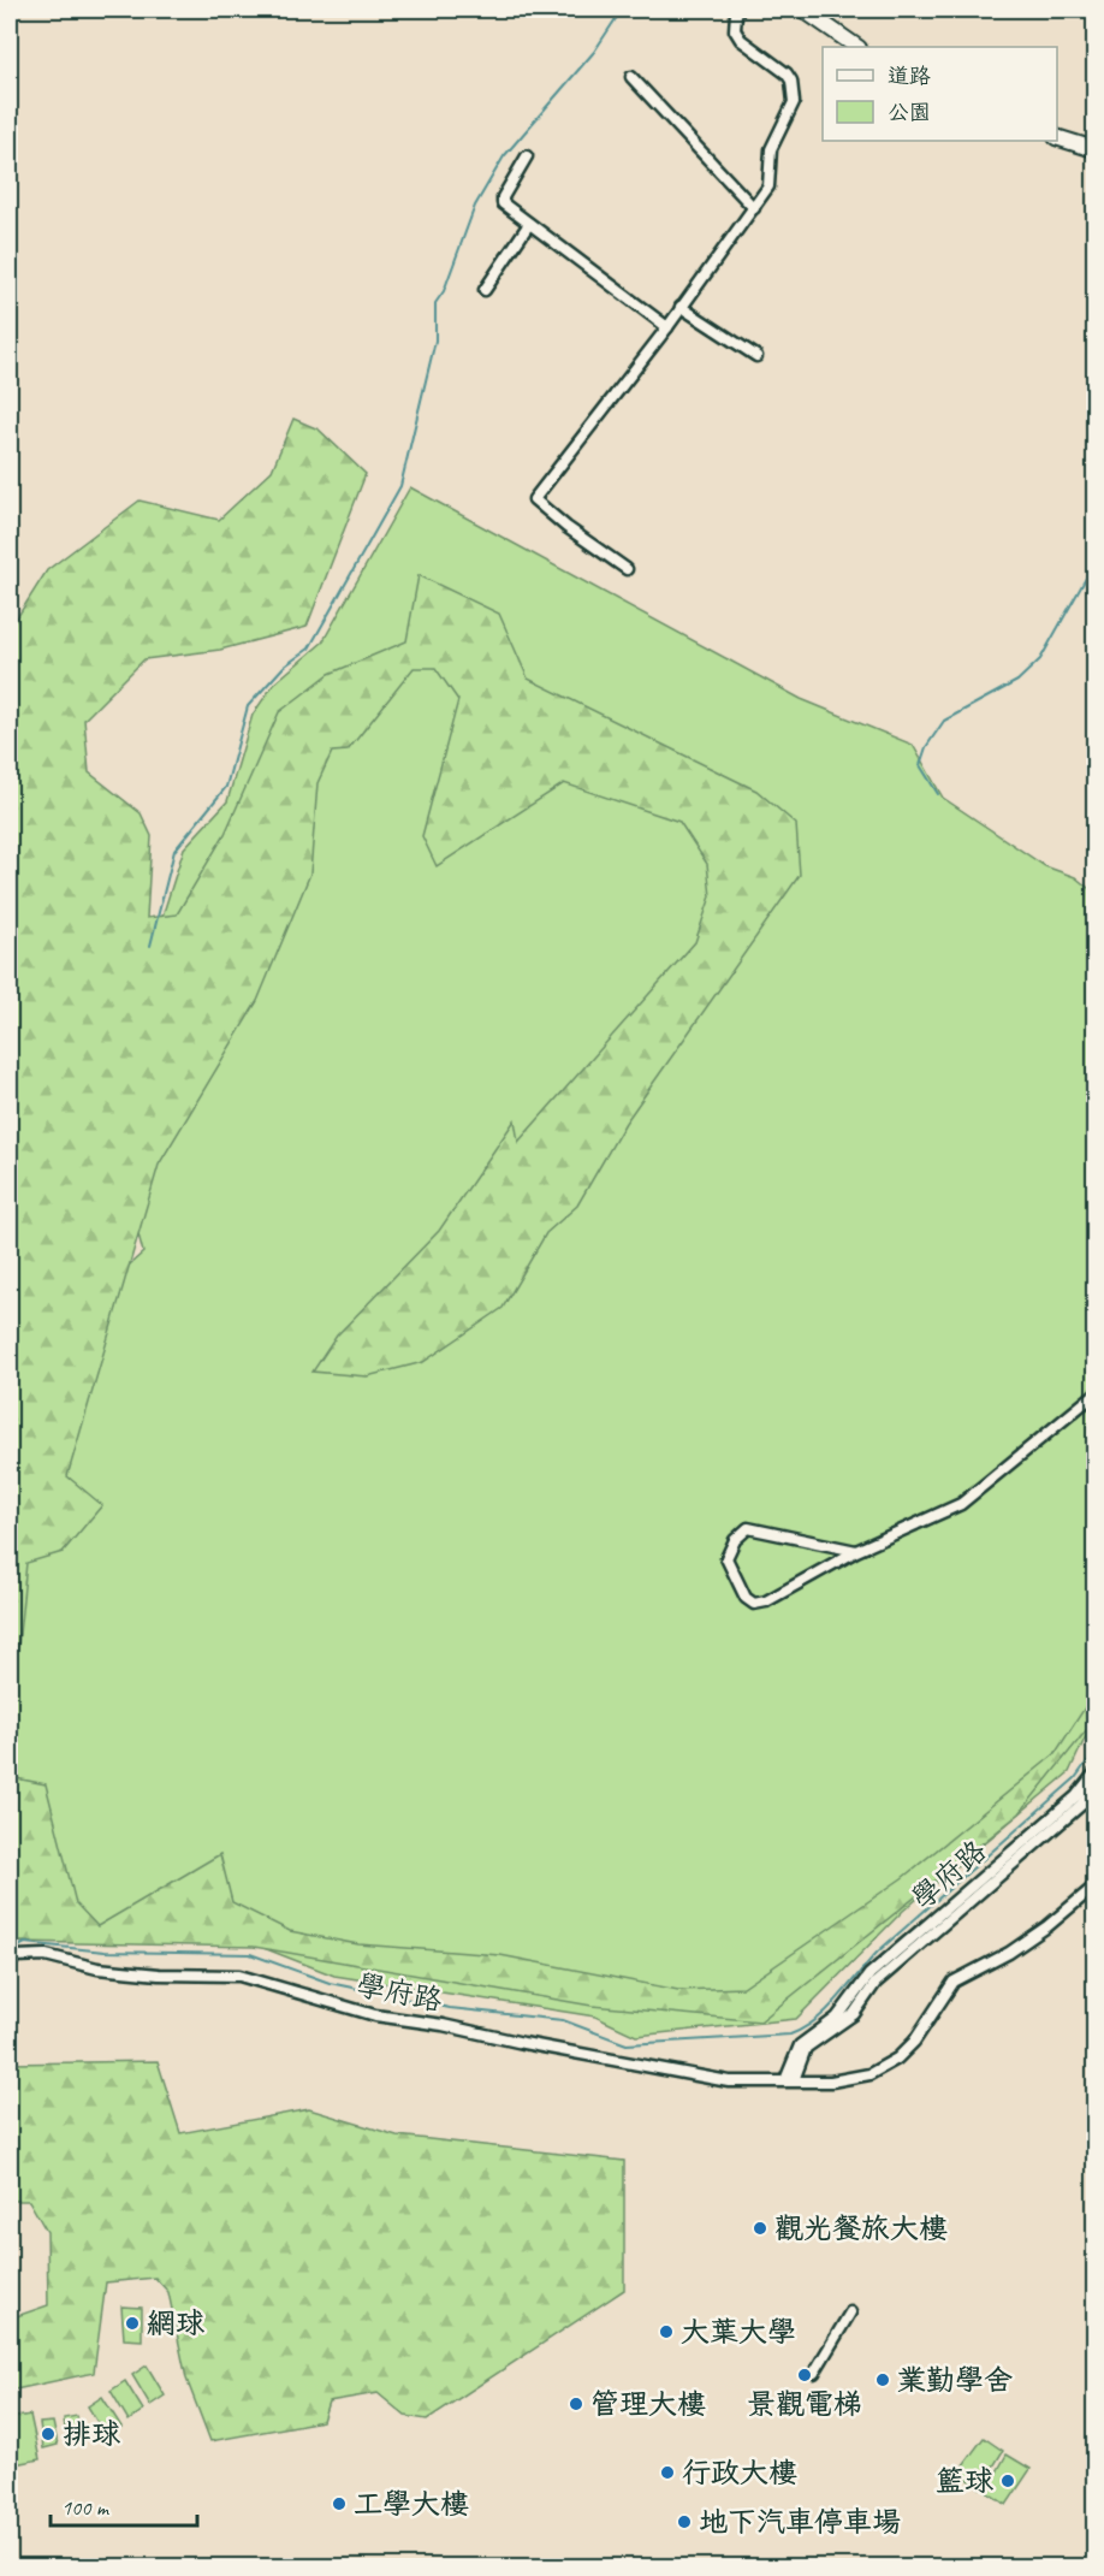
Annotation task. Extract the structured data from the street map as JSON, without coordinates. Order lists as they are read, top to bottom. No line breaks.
{"streets":{"street":["學府路"]},"places":["觀光餐旅大樓","網球","大葉大學","景觀電梯","業勤學舍","管理大樓","排球","行政大樓","籃球","工學大樓","地下汽車停車場"],"legend":["道路","公園"],"scale_bar":"100 m"}
